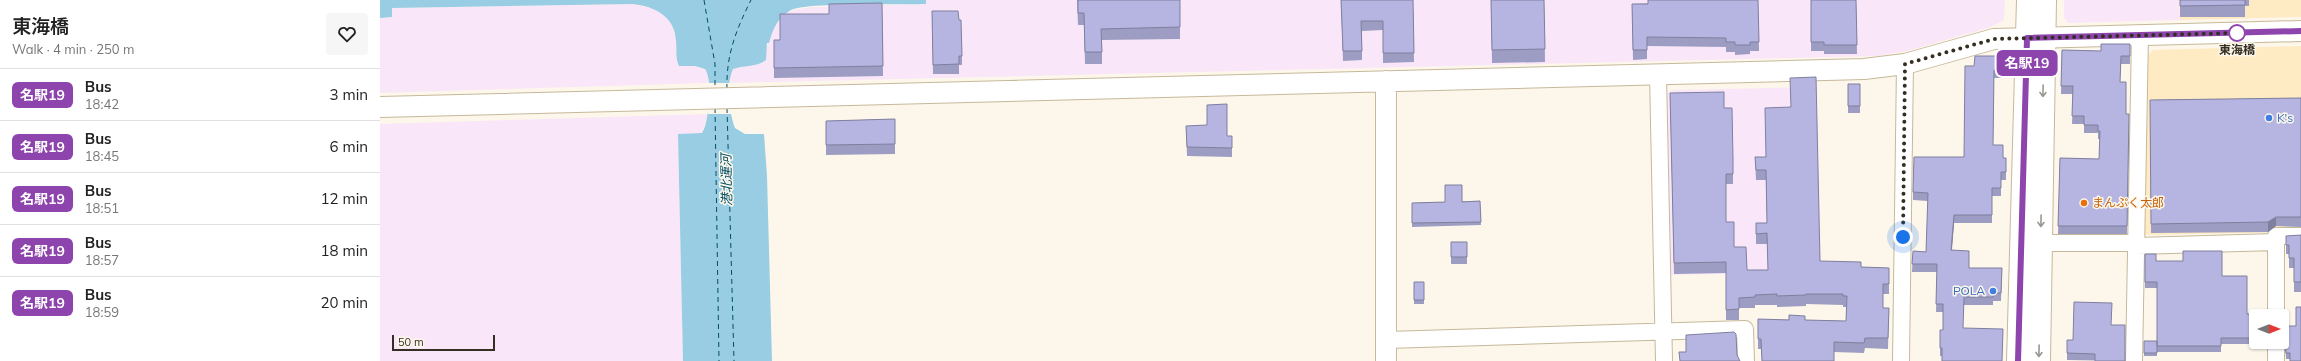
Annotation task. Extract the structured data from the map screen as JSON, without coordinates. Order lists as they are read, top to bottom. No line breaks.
{"water":["港北運河"],"places":["東海橋","K's","まんぷく太郎","POLA"],"lines":["bus line 名駅19"],"scale_bar":"50 m","north":"right","page":{"heading":["東海橋","Walk · 4 min · 250 m"],"on_map":"名駅19","list":[{"mark":"名駅19","name":"Bus","note":"18:42","value":"3 min"},{"mark":"名駅19","name":"Bus","note":"18:45","value":"6 min"},{"mark":"名駅19","name":"Bus","note":"18:51","value":"12 min"},{"mark":"名駅19","name":"Bus","note":"18:57","value":"18 min"},{"mark":"名駅19","name":"Bus","note":"18:59","value":"20 min"}],"scale":"50 m"}}
